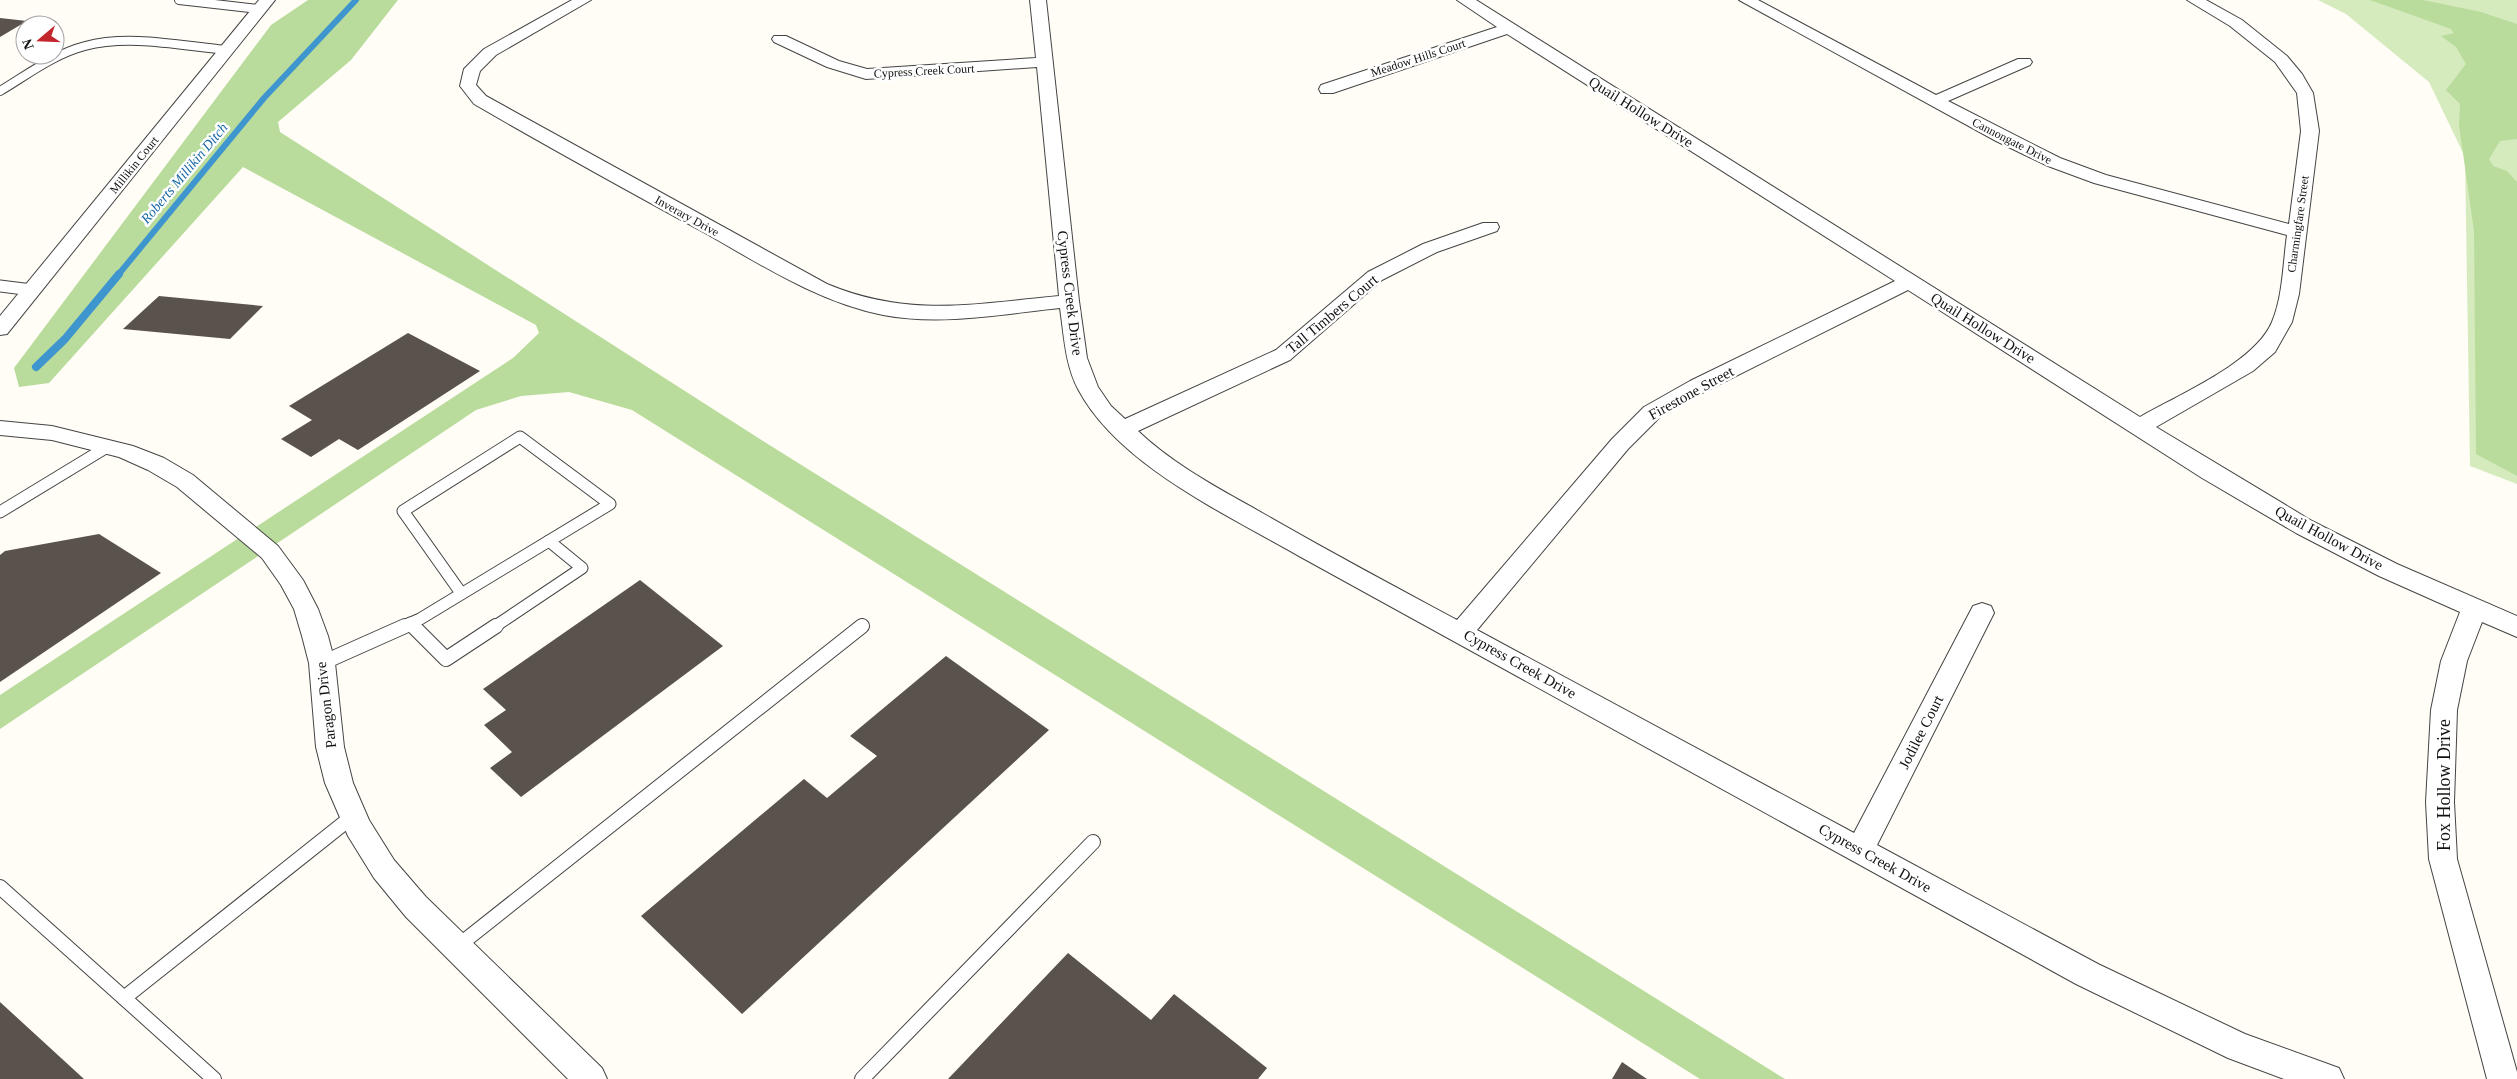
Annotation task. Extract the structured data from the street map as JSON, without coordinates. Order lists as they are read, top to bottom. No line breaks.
{"streets":{"street":["Meadow Hills Court","Cypress Creek Court","Quail Hollow Drive","Cannongate Drive","Millikin Court","Inverary Drive","Charmingfare Street","Cypress Creek Drive","Tall Timbers Court","Firestone Street","Paragon Drive","Jodilee Court","Fox Hollow Drive"]},"crossings":[["Meadow Hills Court","Quail Hollow Drive"],["Cypress Creek Court","Cypress Creek Drive"],["Quail Hollow Drive","Charmingfare Street"],["Quail Hollow Drive","Firestone Street"],["Quail Hollow Drive","Fox Hollow Drive"],["Cannongate Drive","Charmingfare Street"],["Inverary Drive","Cypress Creek Drive"],["Cypress Creek Drive","Tall Timbers Court"],["Cypress Creek Drive","Firestone Street"],["Cypress Creek Drive","Jodilee Court"]],"water":["Roberts Millikin Ditch"],"north":"left"}
